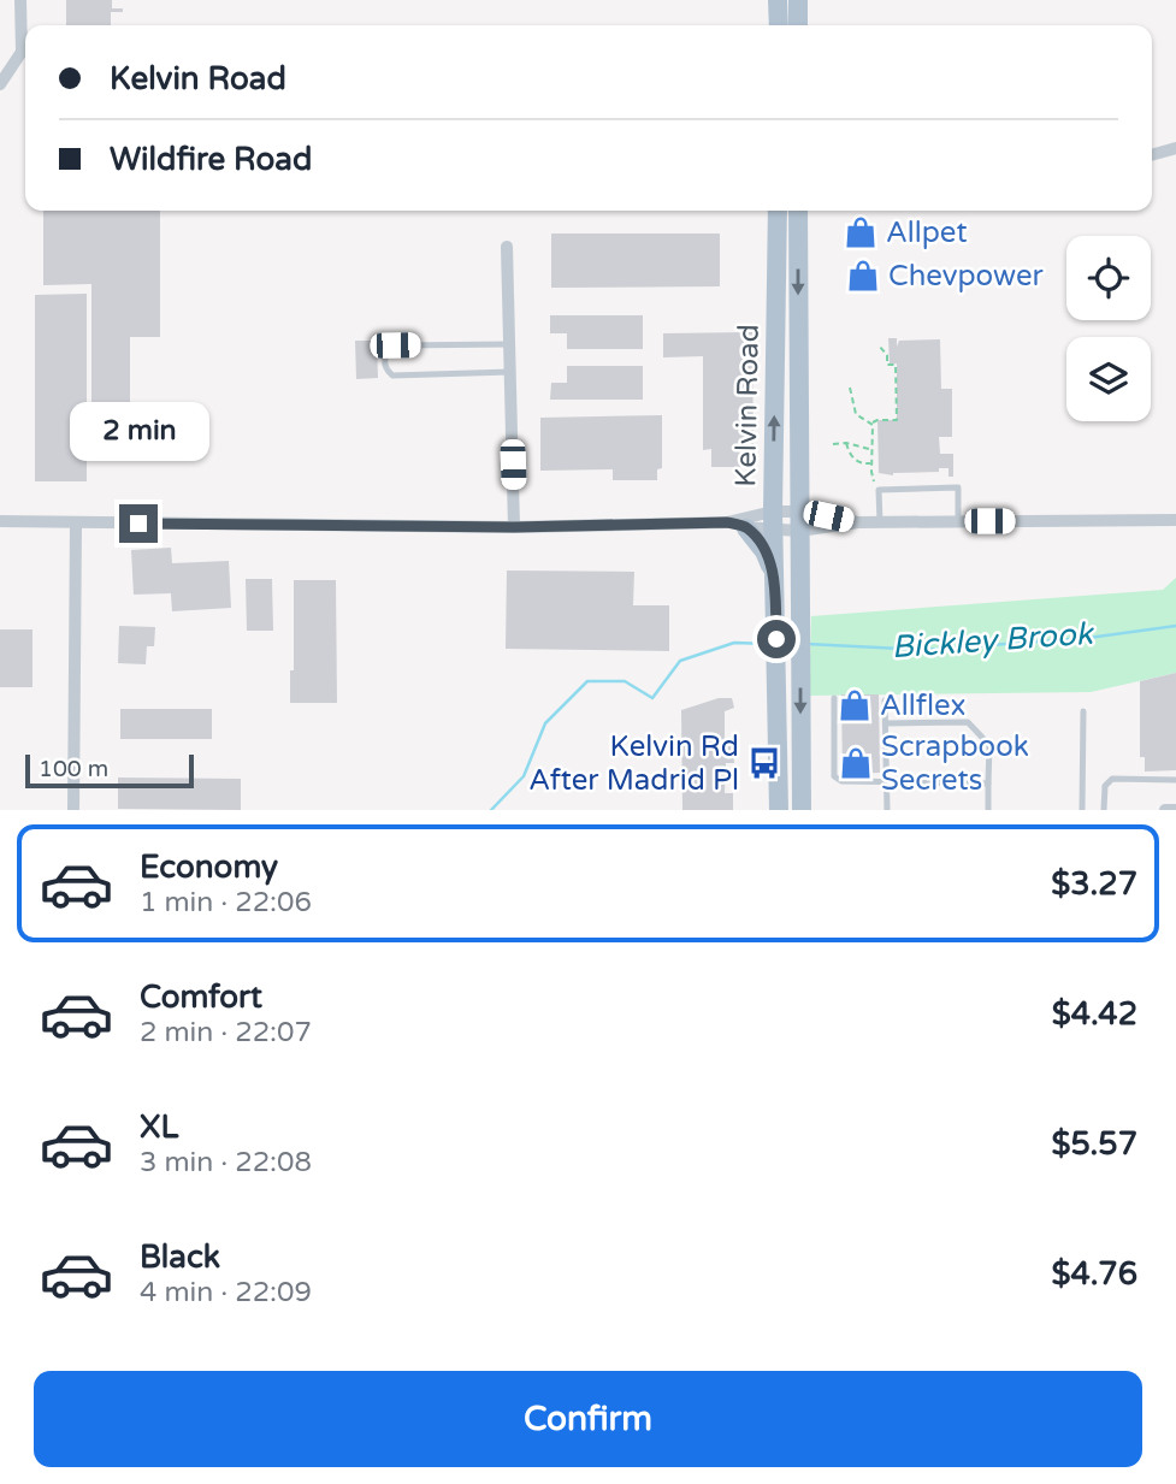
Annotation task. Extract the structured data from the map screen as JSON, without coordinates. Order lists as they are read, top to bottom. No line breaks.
{"streets":{"main road":["Kelvin Road"]},"water":["Bickley Brook"],"places":{"shop":["Allpet","Chevpower","Allflex","Scrapbook Secrets"],"bus stop":["Kelvin Rd After Madrid Pl"]},"scale_bar":"100 m","page":{"banner":["Kelvin Road","Wildfire Road"],"bubble":"2 min","scale":"100 m","list":[{"name":"Economy","note":"1 min · 22:06","value":"$3.27"},{"name":"Comfort","note":"2 min · 22:07","value":"$4.42"},{"name":"XL","note":"3 min · 22:08","value":"$5.57"},{"name":"Black","note":"4 min · 22:09","value":"$4.76"}],"buttons":"Confirm"}}
